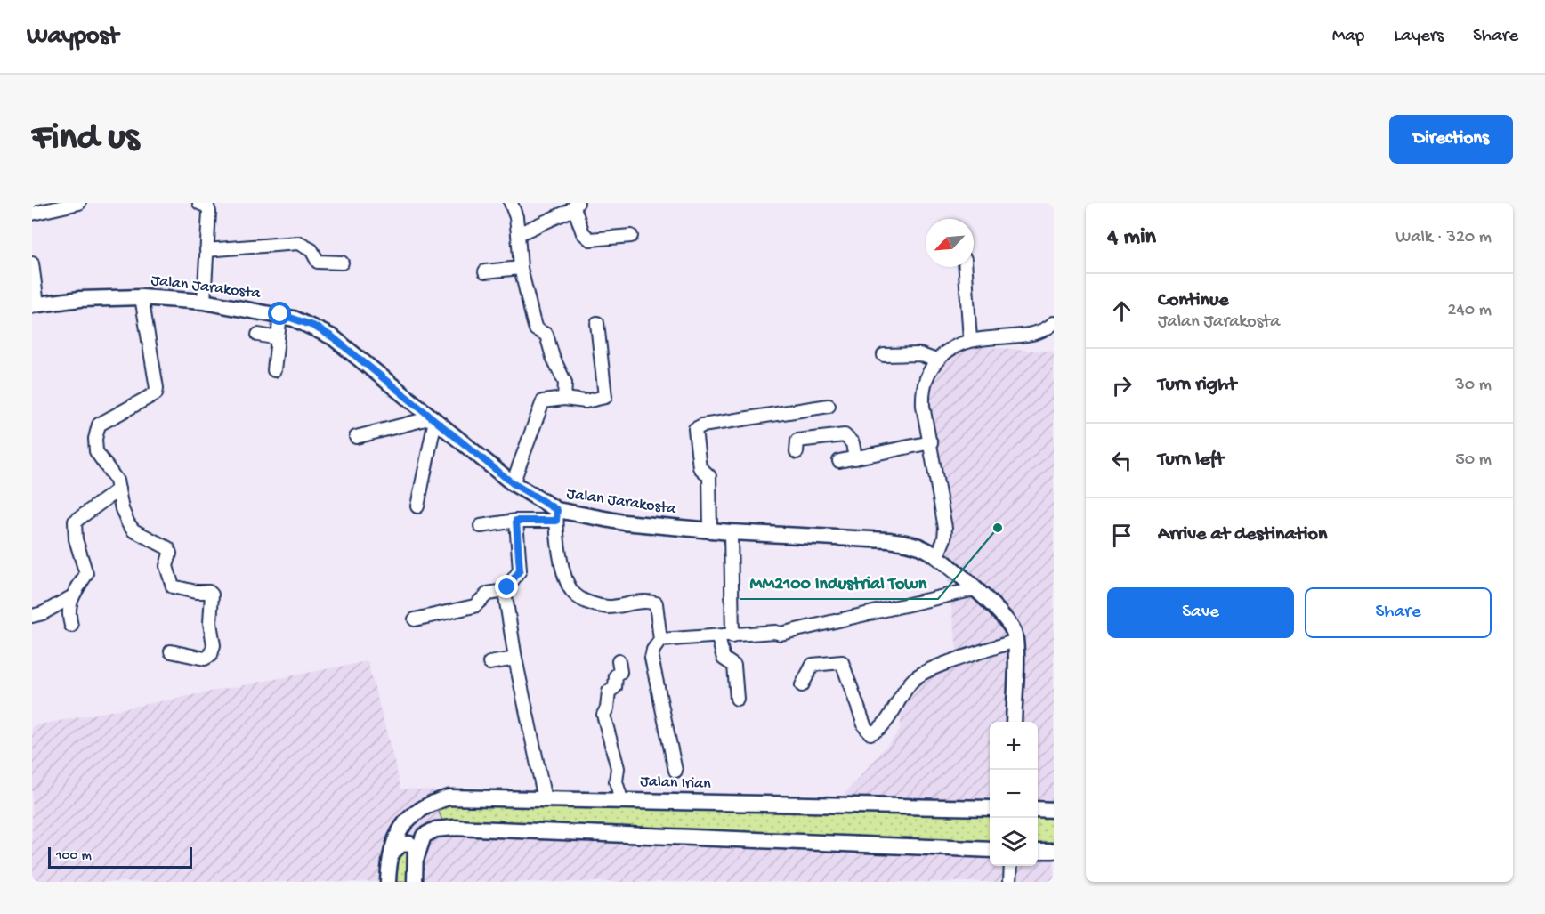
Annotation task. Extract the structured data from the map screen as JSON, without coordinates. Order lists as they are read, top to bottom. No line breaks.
{"streets":{"street":["Jalan Jarakosta","Jalan Irian"]},"places":["MM2100 Industrial Town"],"scale_bar":"100 m","north":"bottom left","page":{"header":"Waypost","nav":["Map","Layers","Share"],"buttons":["Directions",["Save","Share"]],"title":"Find us","heading":["4 min","Walk · 320 m"],"list":[["Continue","Jalan Jarakosta","240 m"],["Turn right","30 m"],["Turn left","50 m"],"Arrive at destination"],"map_buttons":["+","−"],"scale":"100 m"}}
